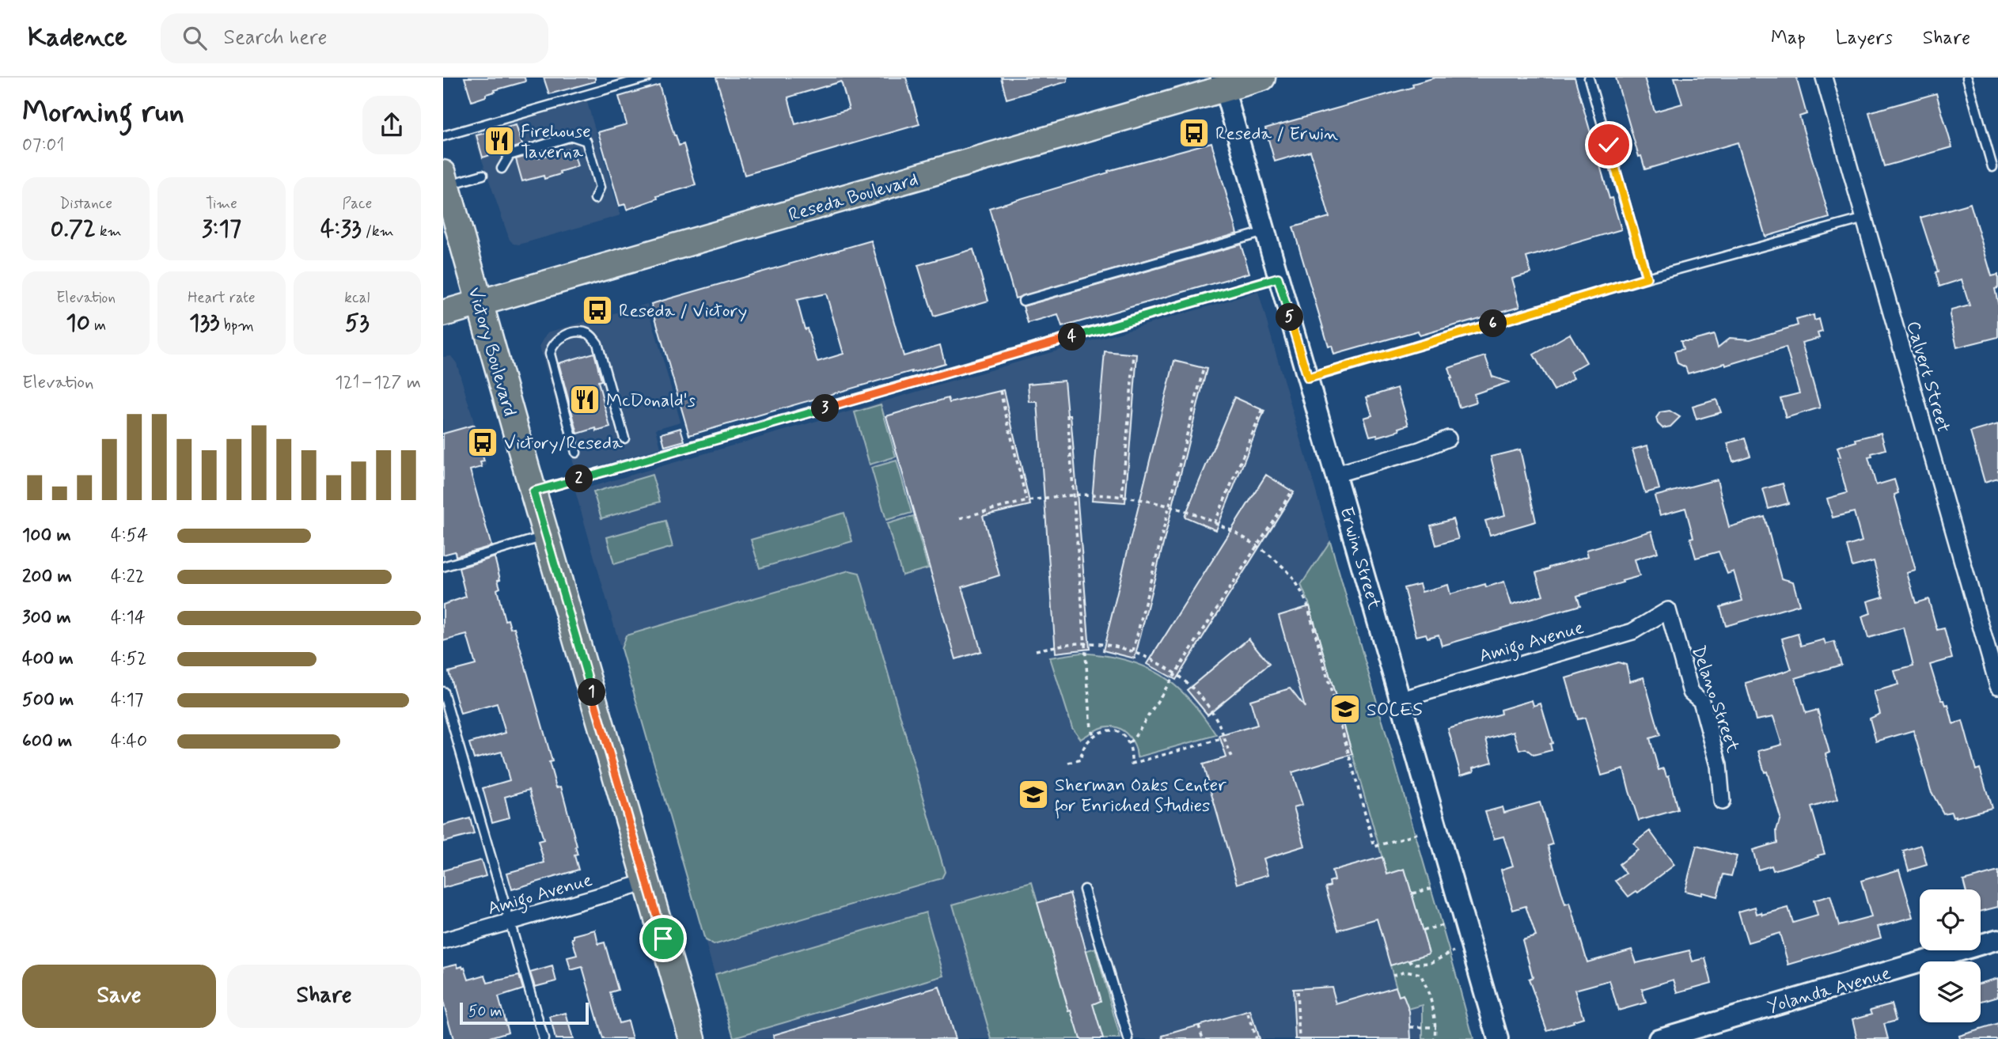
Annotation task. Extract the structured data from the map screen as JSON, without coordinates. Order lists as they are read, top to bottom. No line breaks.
{"streets":{"main road":["Reseda Boulevard","Victory Boulevard"],"street":["Calvert Street","Erwin Street","Amigo Avenue","Delano Street","Yolanda Avenue"]},"crossings":[["Reseda Boulevard","Victory Boulevard"],["Reseda Boulevard","Erwin Street"],["Victory Boulevard","Amigo Avenue"],["Erwin Street","Amigo Avenue"],["Amigo Avenue","Delano Street"]],"places":{"bus stop":["Reseda / Erwin","Reseda / Victory","Victory/Reseda"],"restaurant":["Firehouse Taverna","McDonald's"],"school or university":["SOCES","Sherman Oaks Center for Enriched Studies"]},"scale_bar":"50 m","page":{"header":"Kadence","search":"Search here","nav":["Map","Layers","Share"],"heading":["Morning run","07:01"],"stats":[["Distance","0.72 km"],["Time","3:17"],["Pace","4:33 /km"],["Elevation","10 m"],["Heart rate","133 bpm"],["kcal","53"]],"pins":["5","6","4","3","2","1"],"chart":["Elevation","121–127 m"],"list":[{"name":"100 m","note":"4:54"},{"name":"200 m","note":"4:22"},{"name":"300 m","note":"4:14"},{"name":"400 m","note":"4:52"},{"name":"500 m","note":"4:17"},{"name":"600 m","note":"4:40"}],"buttons":["Save","Share"],"scale":"50 m"}}
